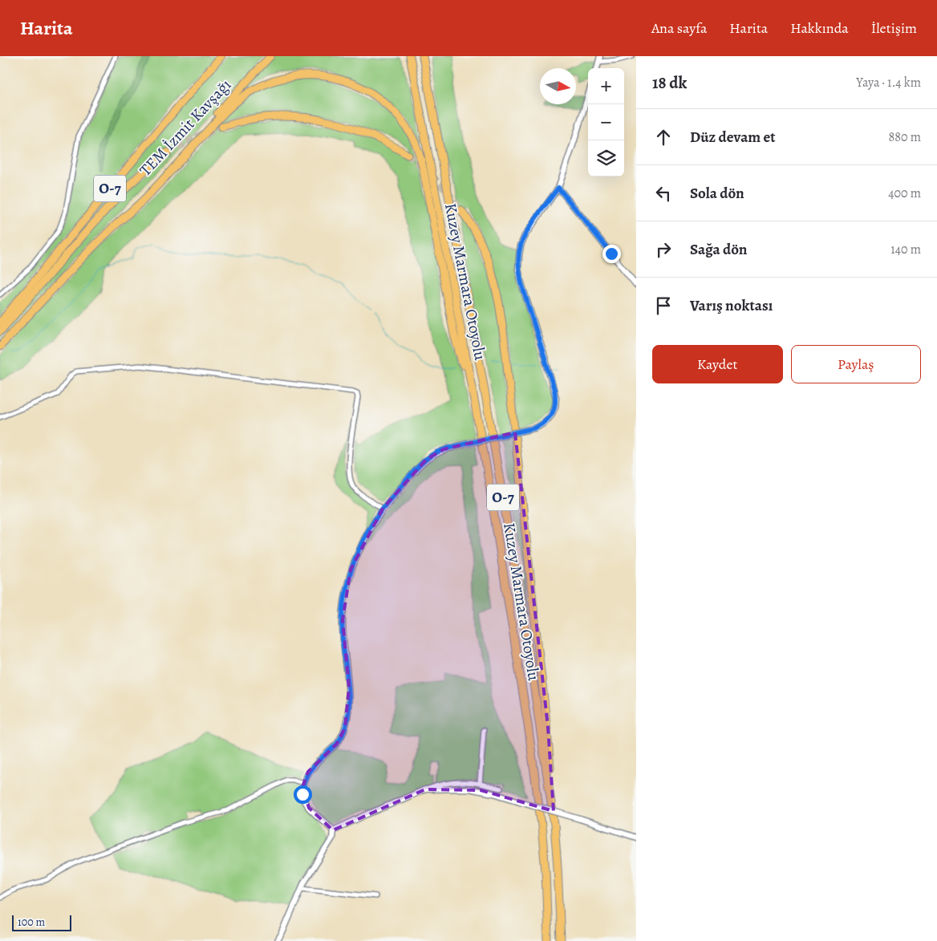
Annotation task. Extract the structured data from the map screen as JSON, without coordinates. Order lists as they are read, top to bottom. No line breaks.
{"streets":{"highway":["TEM İzmit Kavşağı","O-7","Kuzey Marmara Otoyolu"]},"crossings":[["TEM İzmit Kavşağı","O-7"]],"scale_bar":"100 m","north":"right","page":{"header":"Harita","nav":["Ana sayfa","Harita","Hakkında","İletişim"],"heading":["18 dk","Yaya · 1.4 km"],"map_buttons":["+","−"],"list":[["Düz devam et","880 m"],["Sola dön","400 m"],["Sağa dön","140 m"],"Varış noktası"],"buttons":["Kaydet","Paylaş"],"scale":"100 m"}}
